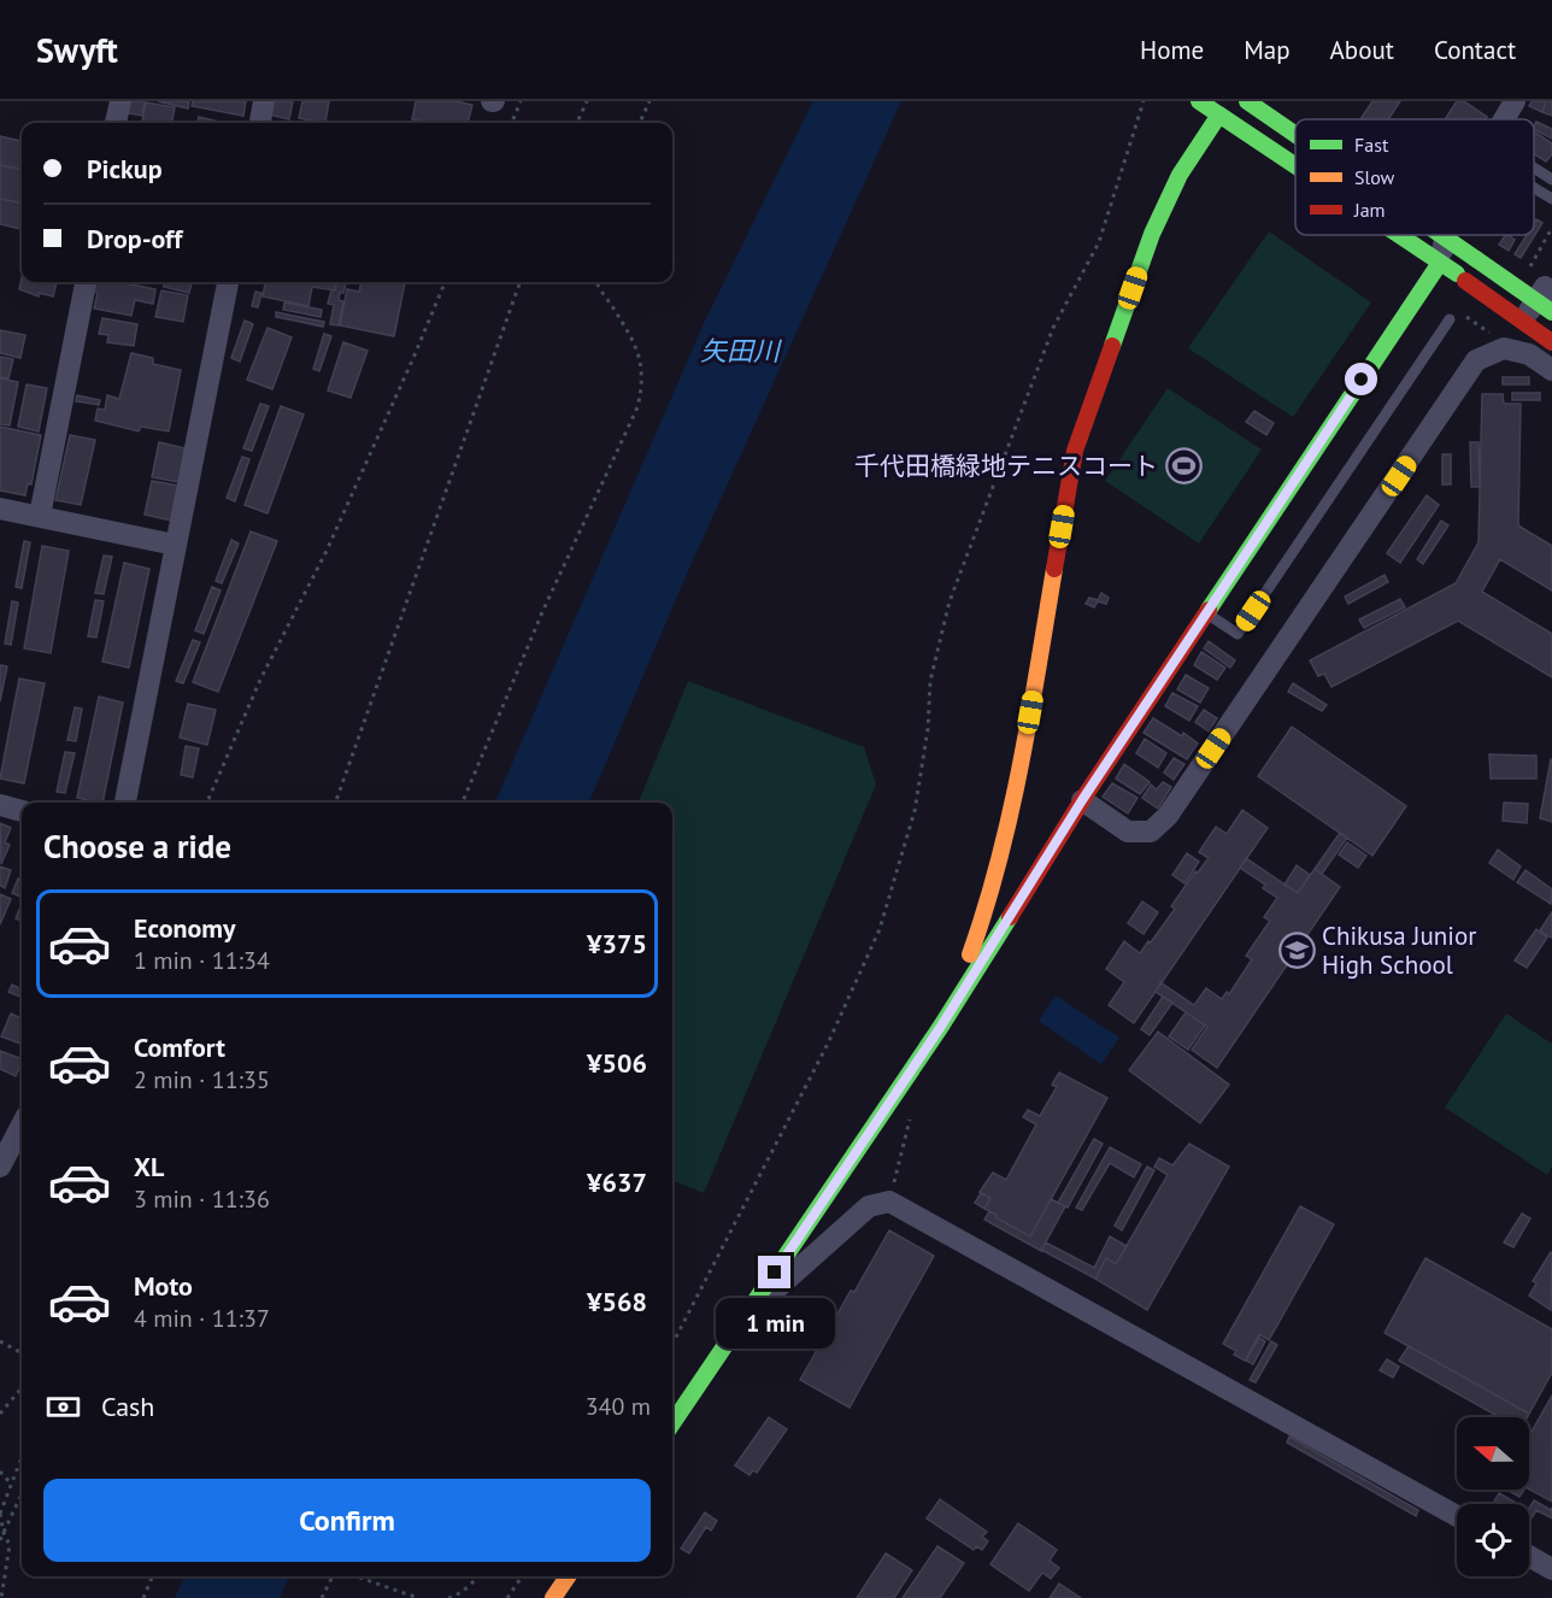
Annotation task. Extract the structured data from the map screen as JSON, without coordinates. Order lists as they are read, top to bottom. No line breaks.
{"water":["矢田川"],"places":{"sports":["千代田橋緑地テニスコート"],"school or university":["Chikusa Junior High School"]},"legend":["Fast","Slow","Jam"],"north":"left","page":{"header":"Swyft","nav":["Home","Map","About","Contact"],"banner":["Pickup","Drop-off"],"heading":"Choose a ride","list":[{"name":"Economy","note":"1 min · 11:34","value":"¥375"},{"name":"Comfort","note":"2 min · 11:35","value":"¥506"},{"name":"XL","note":"3 min · 11:36","value":"¥637"},{"name":"Moto","note":"4 min · 11:37","value":"¥568"}],"bubble":"1 min","pay":["Cash","340 m"],"buttons":"Confirm"}}
